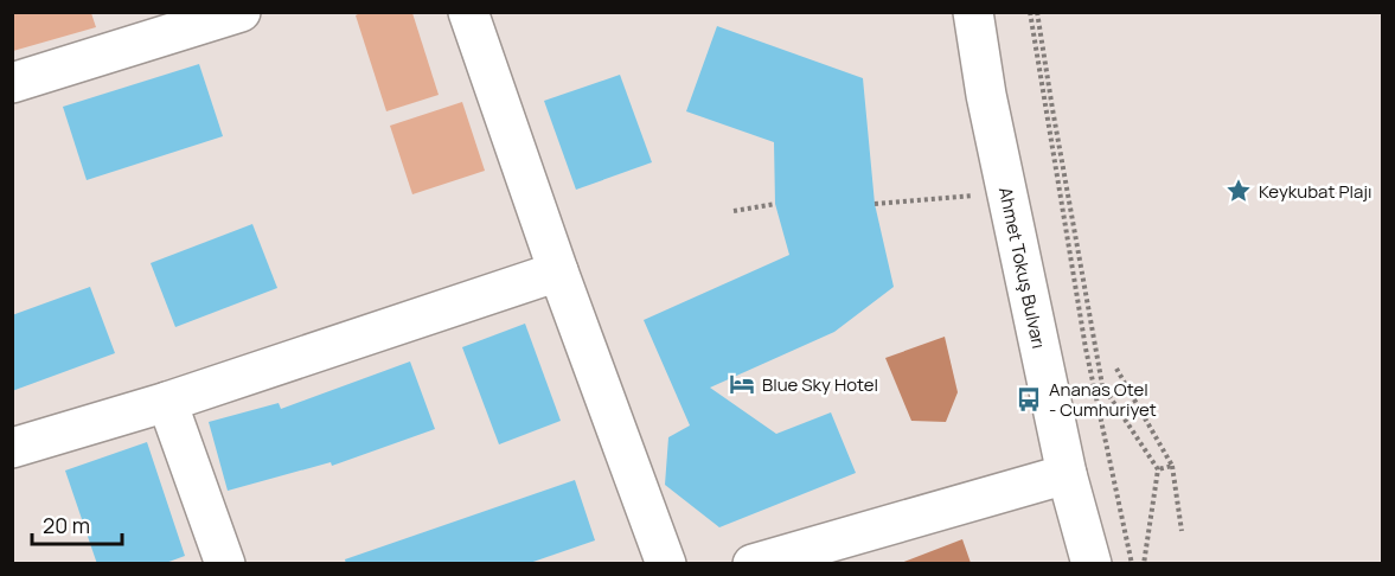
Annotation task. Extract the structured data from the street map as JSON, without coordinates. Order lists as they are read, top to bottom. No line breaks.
{"streets":{"street":["Ahmet Tokuş Bulvarı"]},"places":{"place":["Keykubat Plajı"],"hotel":["Blue Sky Hotel"],"bus stop":["Ananas Otel - Cumhuriyet"]},"scale_bar":"20 m"}
